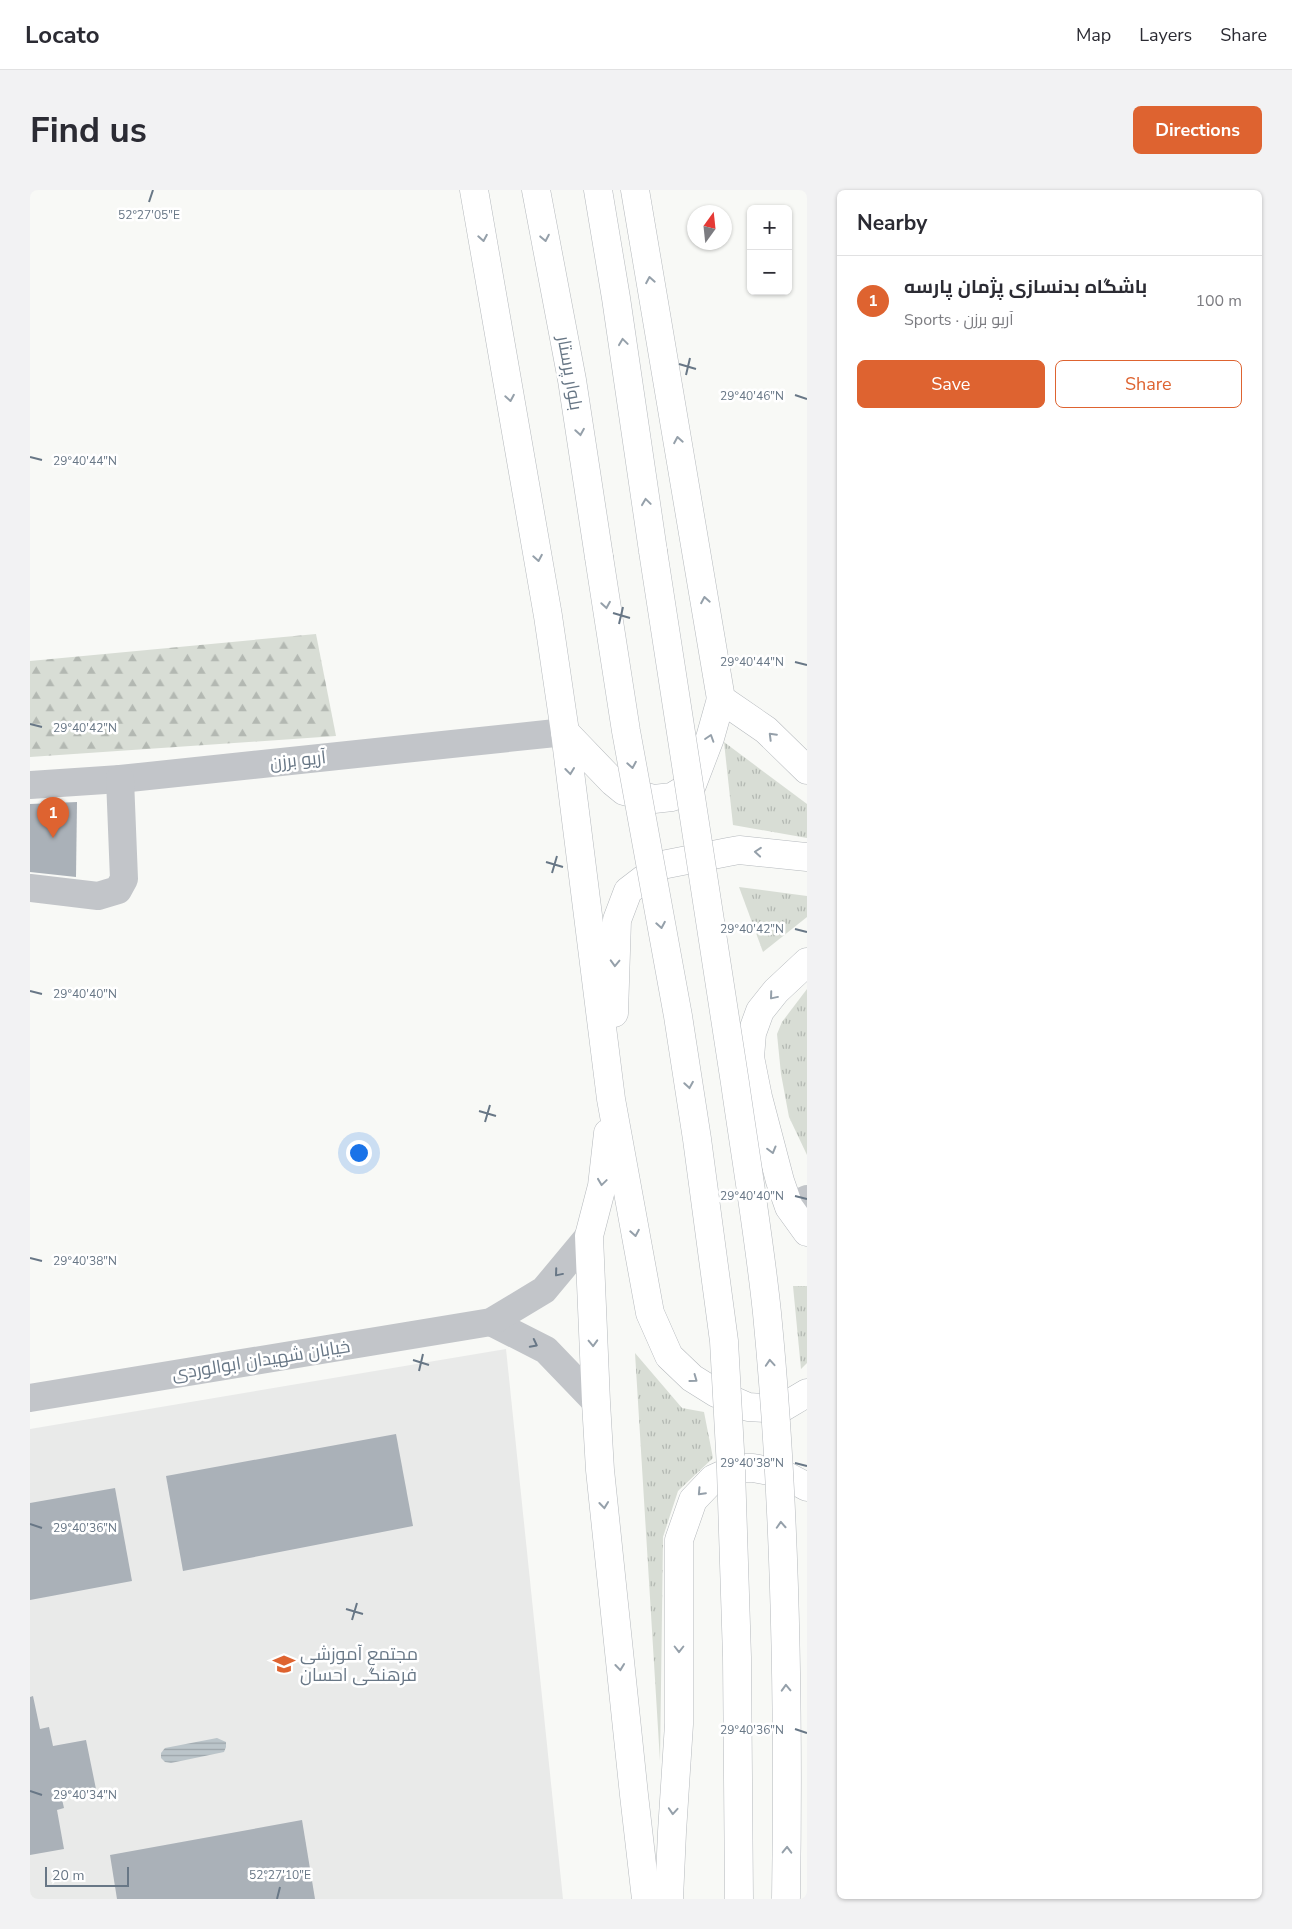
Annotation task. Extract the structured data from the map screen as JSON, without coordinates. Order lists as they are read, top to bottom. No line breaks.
{"streets":{"main road":["بلوار پرستار"],"street":["آریو برزن","خیابان شهیدان ابوالوردی"]},"places":{"school or university":["مجتمع آموزشی فرهنگی احسان"]},"scale_bar":"20 m","north":"top","page":{"header":"Locato","nav":["Map","Layers","Share"],"buttons":["Directions",["Save","Share"]],"title":"Find us","heading":"Nearby","map_buttons":["+","−"],"list":[{"mark":"1","name":"باشگاه بدنسازی پژمان پارسه","note":"Sports · آریو برزن","value":"100 m"}],"pins":"1","scale":"20 m"},"coordinates":["52°27'05\"E","29°40'46\"N","29°40'44\"N","29°40'42\"N","29°40'40\"N","29°40'38\"N","29°40'36\"N","29°40'34\"N","52°27'10\"E"]}
